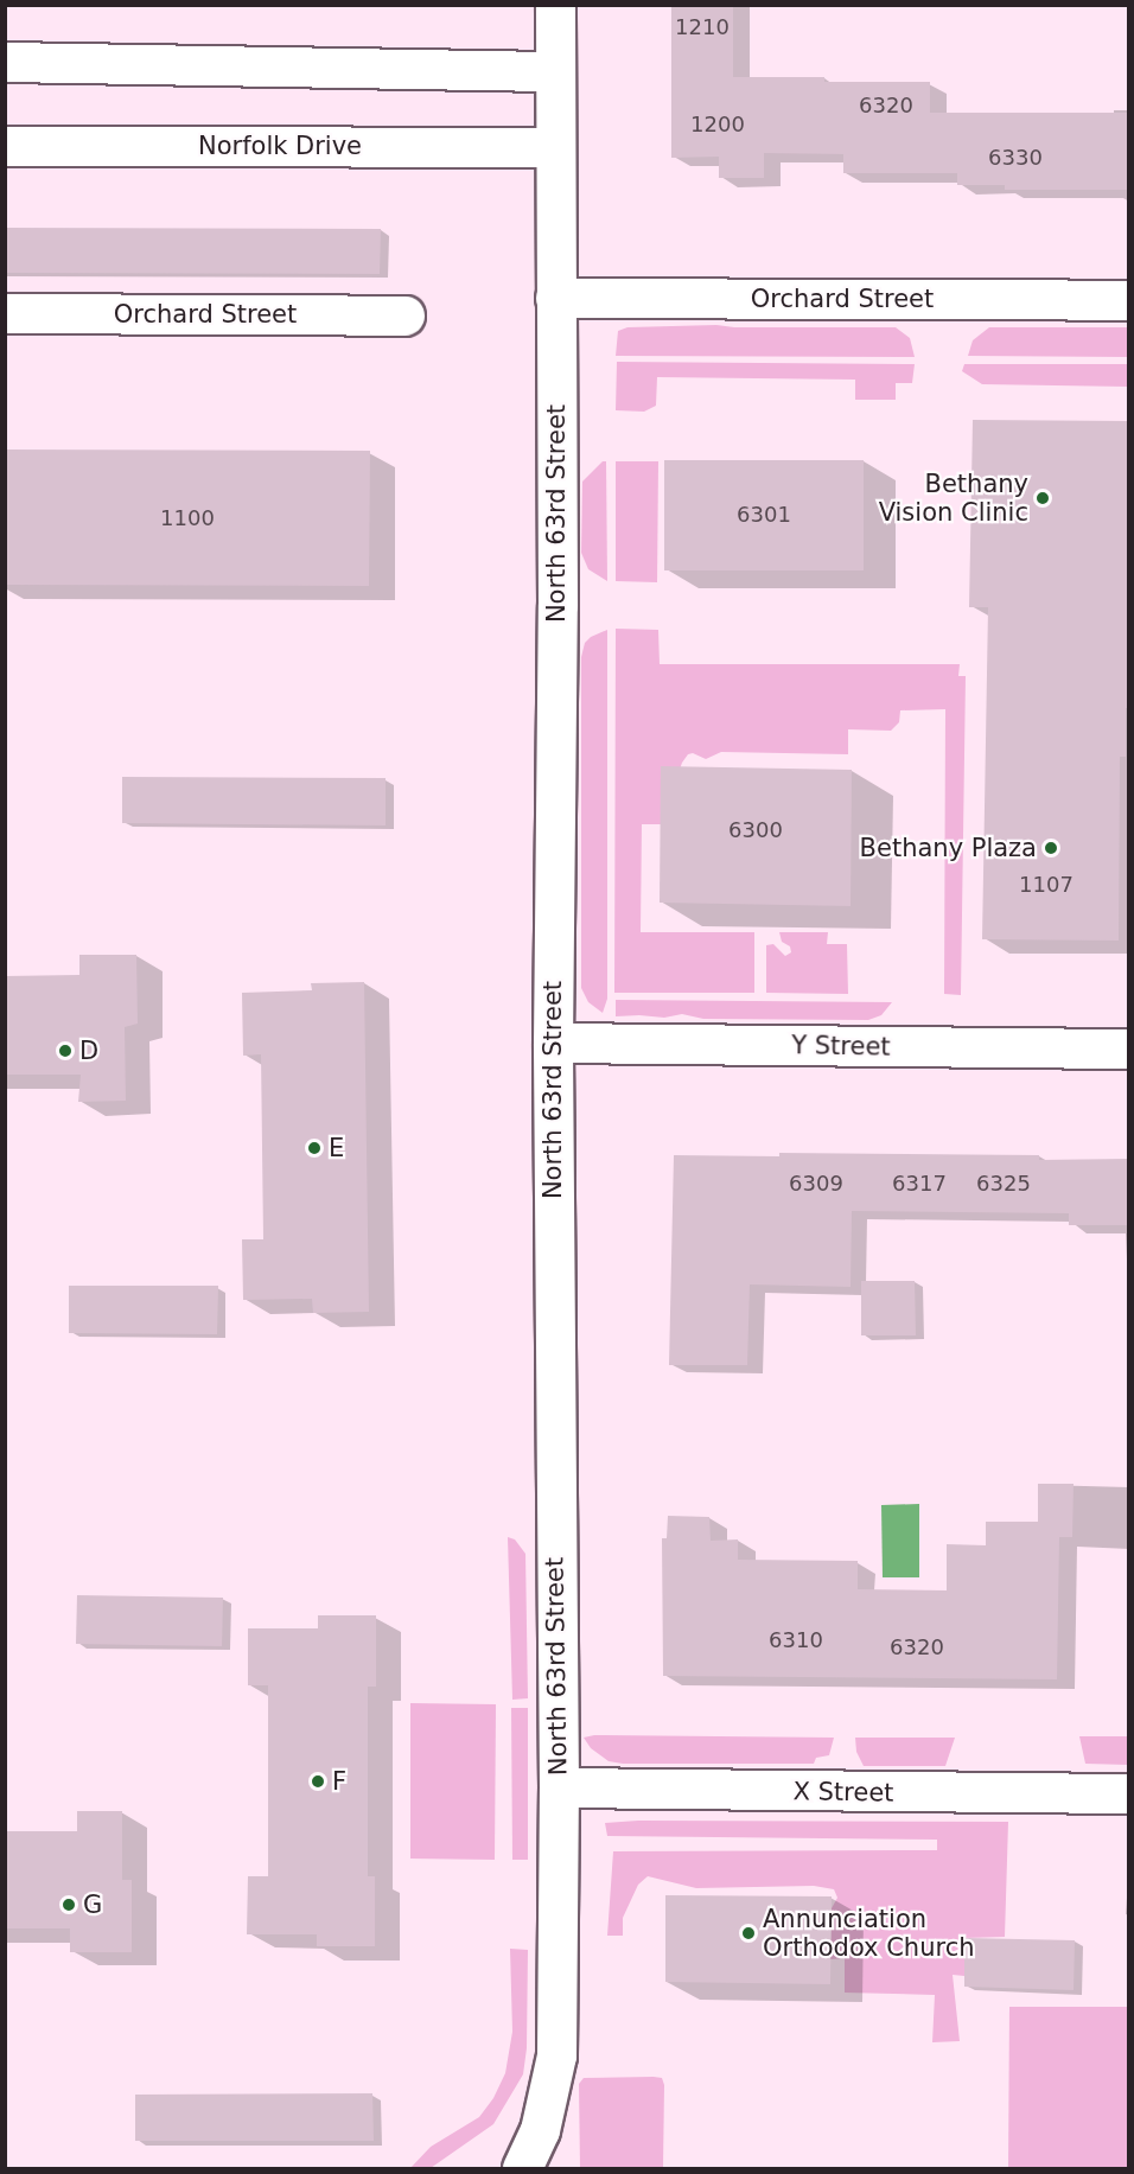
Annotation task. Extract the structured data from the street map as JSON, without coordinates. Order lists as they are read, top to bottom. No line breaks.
{"streets":{"street":["Norfolk Drive","Orchard Street","North 63rd Street","Y Street","X Street"]},"crossings":[["Norfolk Drive","North 63rd Street"],["Orchard Street","North 63rd Street"],["North 63rd Street","Y Street"],["North 63rd Street","X Street"]],"places":["Bethany Vision Clinic","Bethany Plaza","D","E","F","G","Annunciation Orthodox Church"],"house_numbers":["1210","6320","1200","6330","6301","1100","6300","1107","6309","6317","6325","6310","6320"]}
